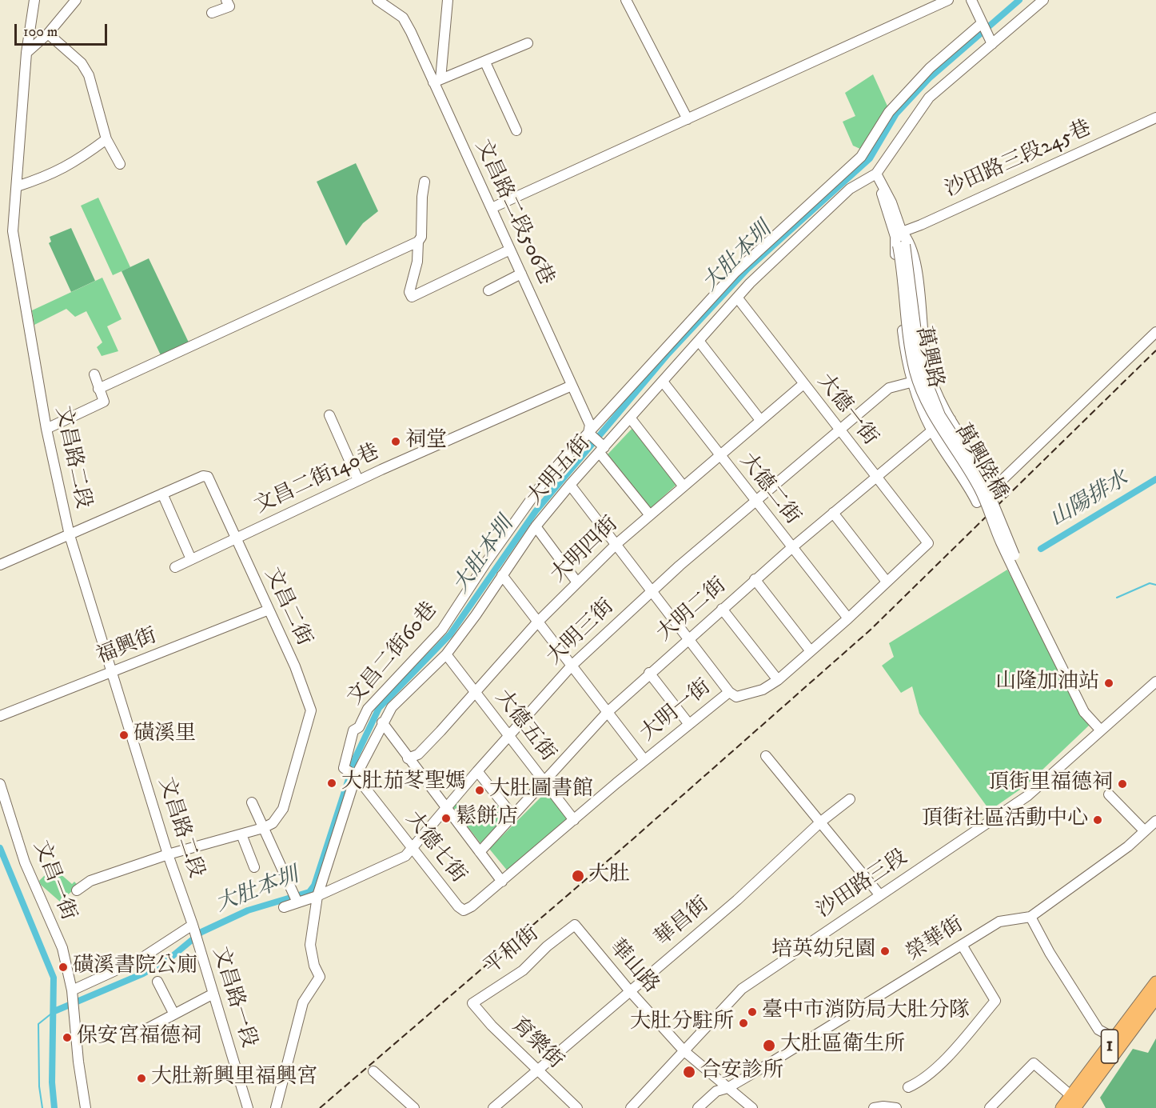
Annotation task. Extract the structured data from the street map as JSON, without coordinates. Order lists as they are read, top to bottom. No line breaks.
{"streets":{"main road":["1"],"street":["沙田路三段245巷","文昌路二段506巷","萬興路","大德一街","文昌路二段","萬興陸橋","大明五街","文昌二街140巷","大德二街","大明四街","文昌二街","大明二街","大明三街","福興街","文昌二街60巷","大明一街","大德五街","大德七街","文昌一街","沙田路三段","華昌街","榮華街","平和街","華山路","文昌路一段","育樂街"]},"crossings":[["沙田路三段245巷","萬興路"],["文昌路二段506巷","文昌二街140巷"],["文昌路二段506巷","文昌二街60巷"],["萬興路","萬興陸橋"],["萬興路","大明五街"],["萬興路","大明二街"],["萬興路","大明三街"],["大德一街","大明五街"],["大德一街","大明四街"],["大德一街","大明二街"],["大德一街","大明三街"],["大德一街","大明一街"],["文昌路二段","文昌二街"],["文昌路二段","福興街"],["文昌路二段","文昌路一段"],["萬興陸橋","沙田路三段"],["大明五街","大德二街"],["大明五街","大明三街"],["大明五街","大德五街"],["大明五街","大德七街"],["文昌二街140巷","文昌二街"],["大德二街","大明四街"],["大德二街","大明二街"],["大德二街","大明三街"],["大德二街","大明一街"],["大明四街","大德五街"],["文昌二街","福興街"],["大明二街","大德五街"],["大明三街","大德五街"],["大明三街","大德七街"],["文昌二街60巷","大德七街"],["大明一街","大德五街"],["大明一街","大德七街"],["沙田路三段","華山路"],["華昌街","華山路"],["華昌街","育樂街"],["榮華街","華山路"],["平和街","華山路"],["平和街","育樂街"]],"water":["大肚本圳","山陽排水"],"places":["祠堂","山隆加油站","磺溪里","大肚茄苳聖媽","頂街里福德祠","大肚圖書館","鬆餅店","頂街社區活動中心","大肚","培英幼兒園","磺溪書院公廁","臺中市消防局大肚分隊","大肚分駐所","保安宮福德祠","大肚區衛生所","合安診所","大肚新興里福興宮"],"scale_bar":"100 m"}
